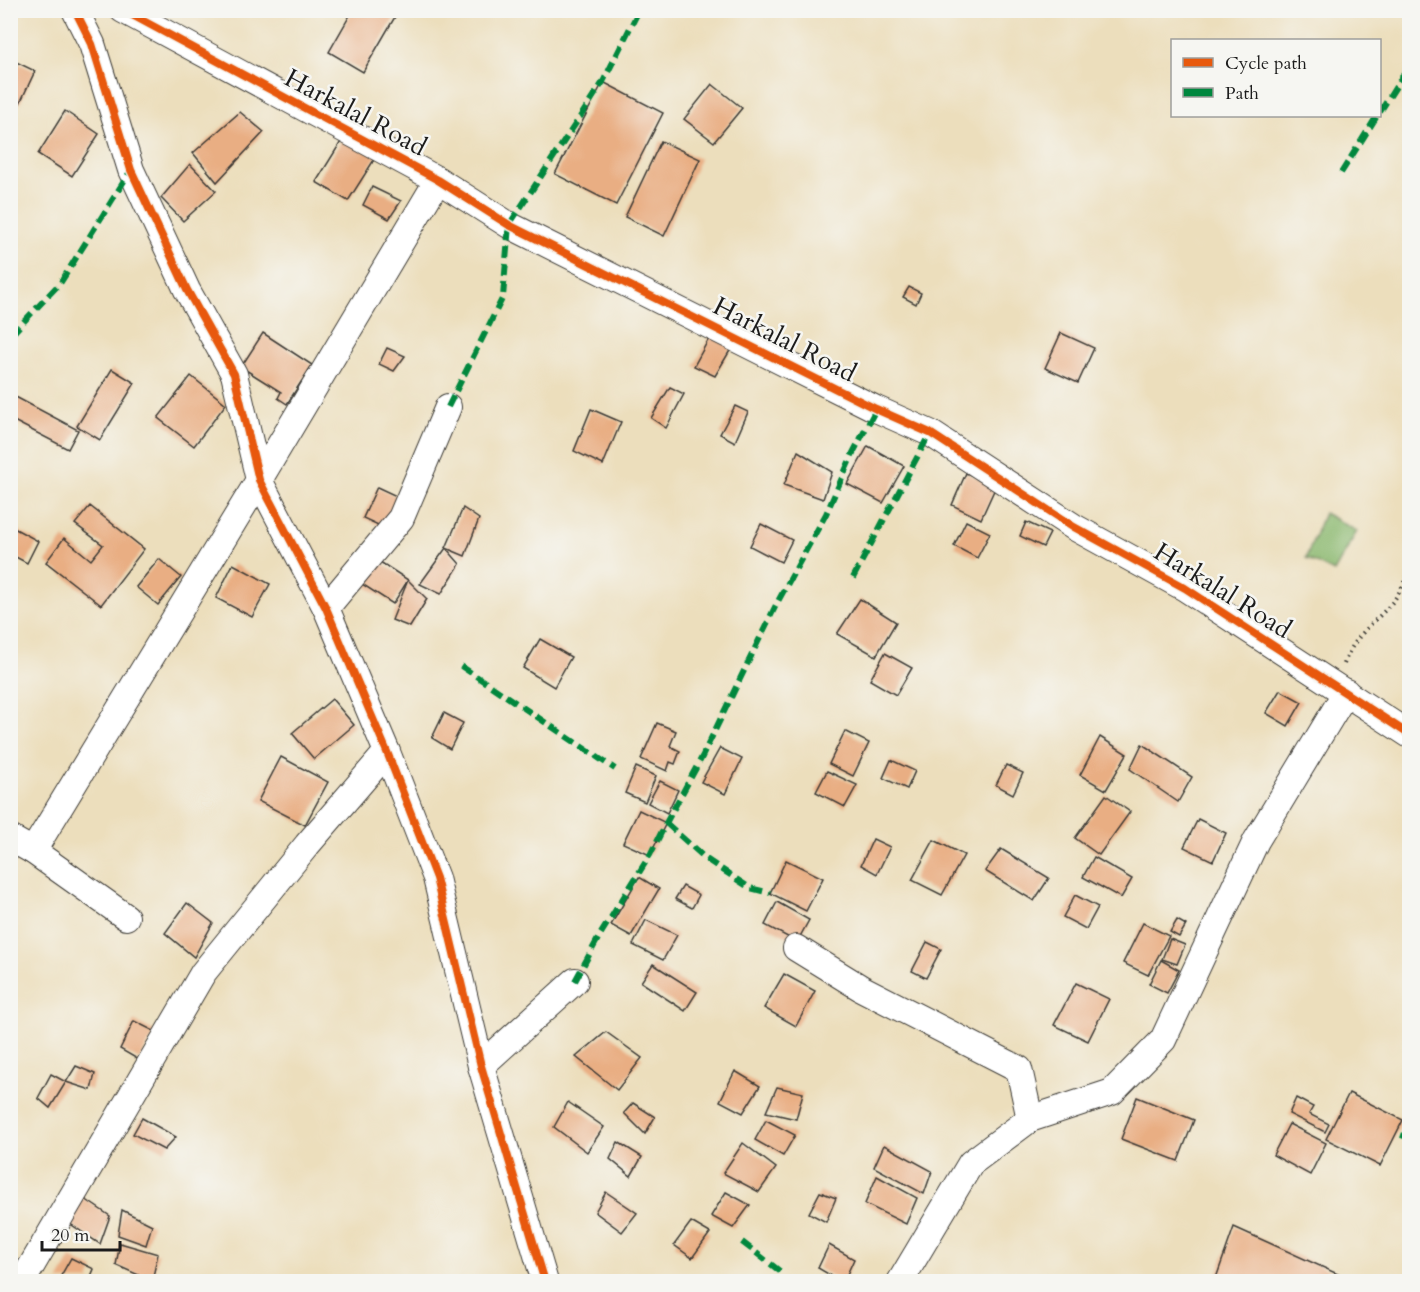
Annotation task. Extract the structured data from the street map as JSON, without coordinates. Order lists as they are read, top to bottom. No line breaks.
{"streets":{"street":["Harkalal Road"]},"legend":["Cycle path","Path"],"scale_bar":"20 m"}
